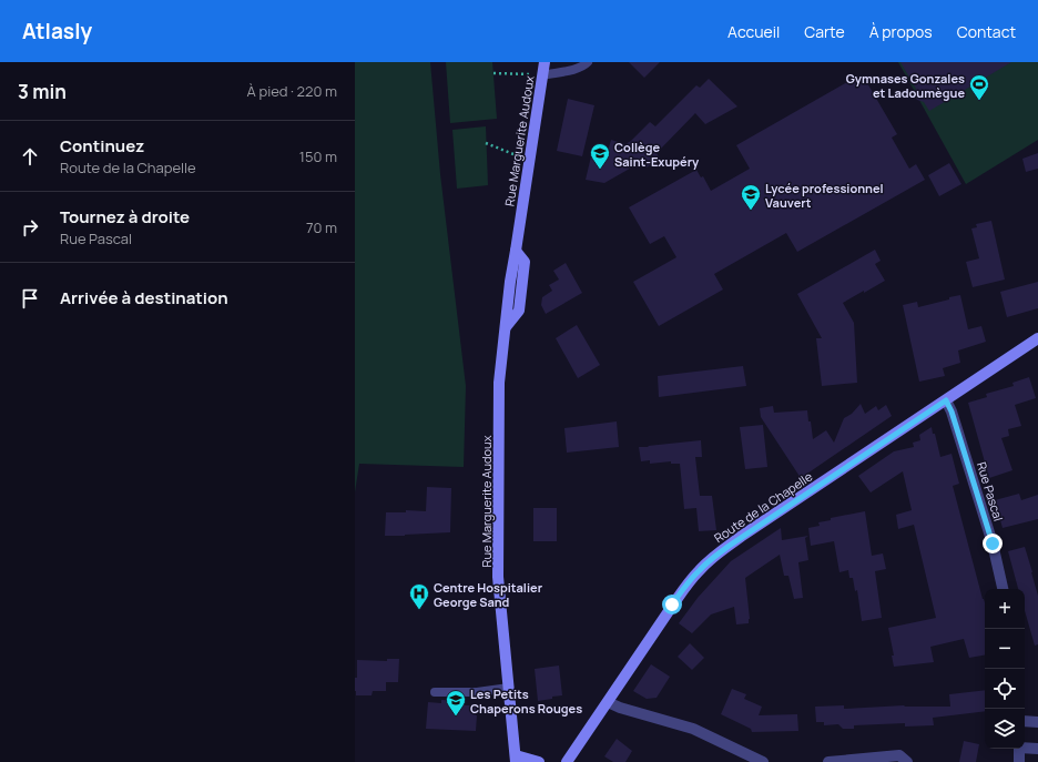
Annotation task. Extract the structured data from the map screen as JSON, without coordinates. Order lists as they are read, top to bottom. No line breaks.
{"streets":{"street":["Rue Marguerite Audoux","Rue Pascal","Route de la Chapelle"]},"crossings":[["Rue Pascal","Route de la Chapelle"]],"places":{"sports":["Gymnases Gonzales et Ladoumègue"],"school or university":["Collège Saint-Exupéry","Lycée professionnel Vauvert","Les Petits Chaperons Rouges"],"hospital":["Centre Hospitalier George Sand"]},"page":{"header":"Atlasly","nav":["Accueil","Carte","À propos","Contact"],"heading":["3 min","À pied · 220 m"],"list":[["Continuez","Route de la Chapelle","150 m"],["Tournez à droite","Rue Pascal","70 m"],"Arrivée à destination"],"map_buttons":["+","−"]}}
